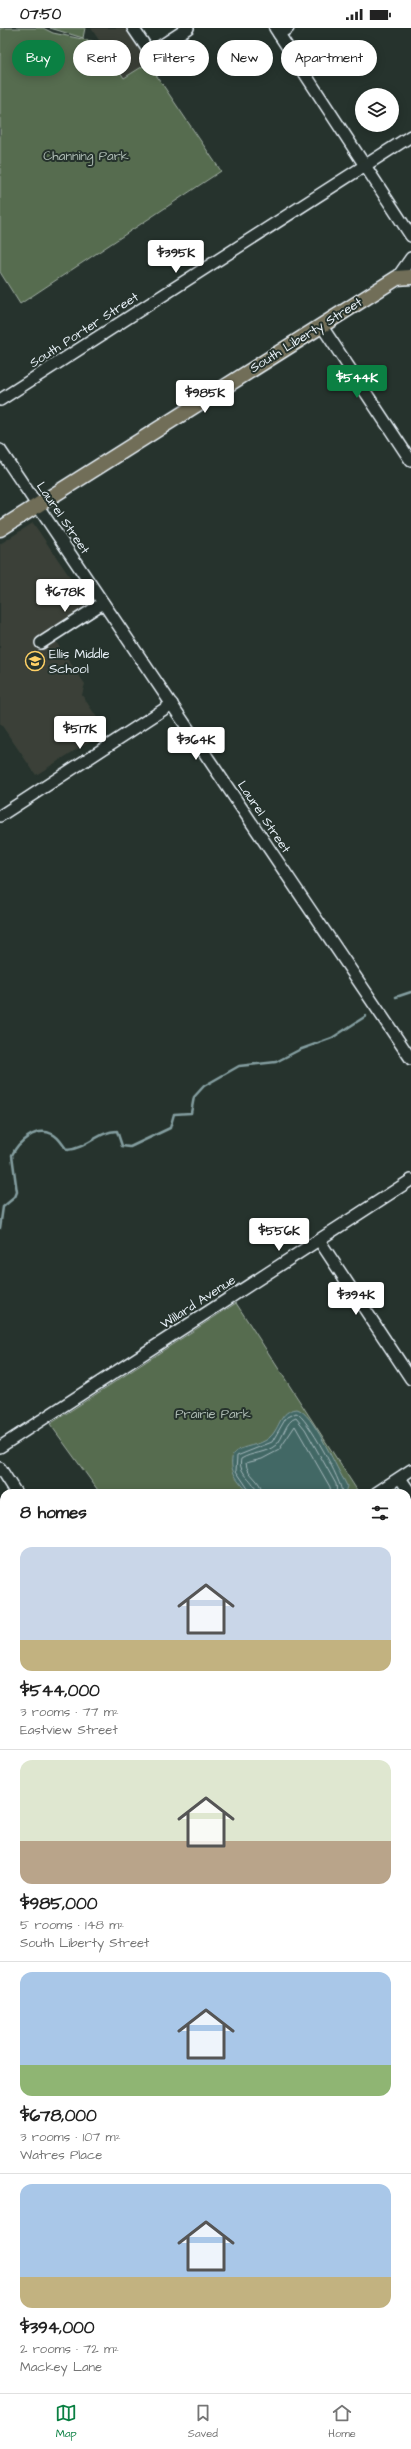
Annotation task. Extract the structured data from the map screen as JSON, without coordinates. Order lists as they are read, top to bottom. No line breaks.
{"streets":{"main road":["South Liberty Street"],"street":["South Porter Street","Laurel Street","Willard Avenue"]},"crossings":[["South Liberty Street","Laurel Street"]],"parks":["Channing Park","Prairie Park"],"places":{"school or university":["Ellis Middle School"]},"page":{"status":"07:50","chip":["Buy","Rent","Filters","New","Apartment"],"price":["$395K","$544K","$985K","$678K","$517K","$364K","$556K","$394K"],"heading":"8 homes","list":[{"name":"$544,000","note":"3 rooms · 77 m² · Eastview Street"},{"name":"$985,000","note":"5 rooms · 148 m² · South Liberty Street"},{"name":"$678,000","note":"3 rooms · 107 m² · Watres Place"},{"name":"$394,000","note":"2 rooms · 72 m² · Mackey Lane"}],"tabs":["Map","Saved","Home"]}}
